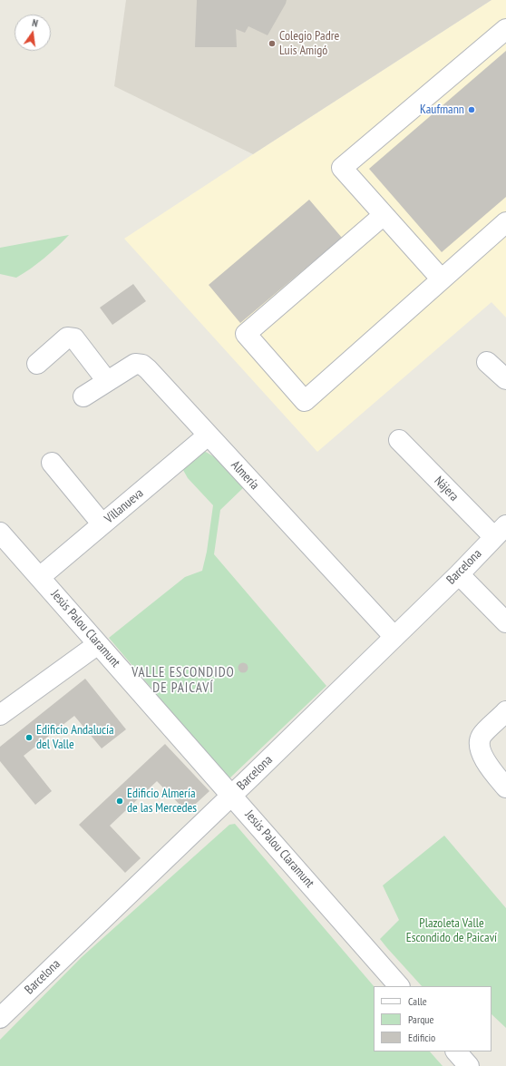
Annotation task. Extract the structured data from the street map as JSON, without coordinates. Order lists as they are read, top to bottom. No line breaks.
{"streets":{"street":["Almería","Nájera","Villanueva","Barcelona","Jesús Palou Claramunt"]},"crossings":[["Almería","Villanueva"],["Almería","Barcelona"],["Nájera","Barcelona"],["Villanueva","Jesús Palou Claramunt"],["Barcelona","Jesús Palou Claramunt"]],"districts":["VALLE ESCONDIDO DE PAICAVÍ"],"parks":["Plazoleta Valle Escondido de Paicaví"],"places":["Colegio Padre Luis Amigó","Kaufmann","Edificio Andalucía del Valle","Edificio Almería de las Mercedes"],"legend":["Calle","Parque","Edificio"],"north":"top"}
